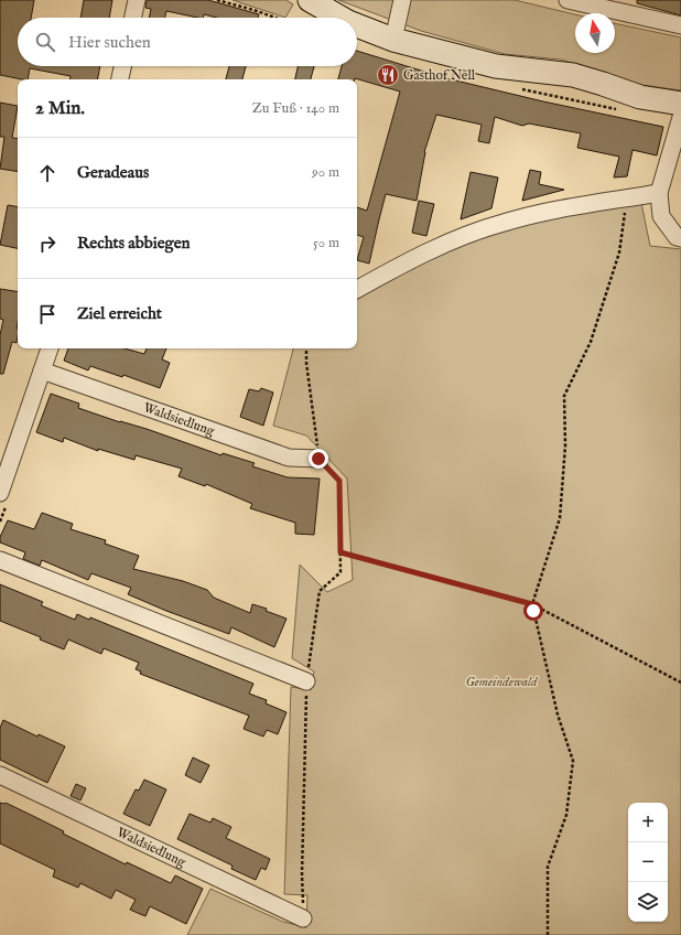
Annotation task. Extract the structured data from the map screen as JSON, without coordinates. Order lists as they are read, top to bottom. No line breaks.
{"streets":{"street":["Waldsiedlung"]},"parks":["Gemeindewald"],"places":{"restaurant":["Gasthof Nell"]},"north":"top","page":{"search":"Hier suchen","heading":["2 Min.","Zu Fuß · 140 m"],"list":[["Geradeaus","90 m"],["Rechts abbiegen","50 m"],"Ziel erreicht"],"map_buttons":["+","−"]}}
